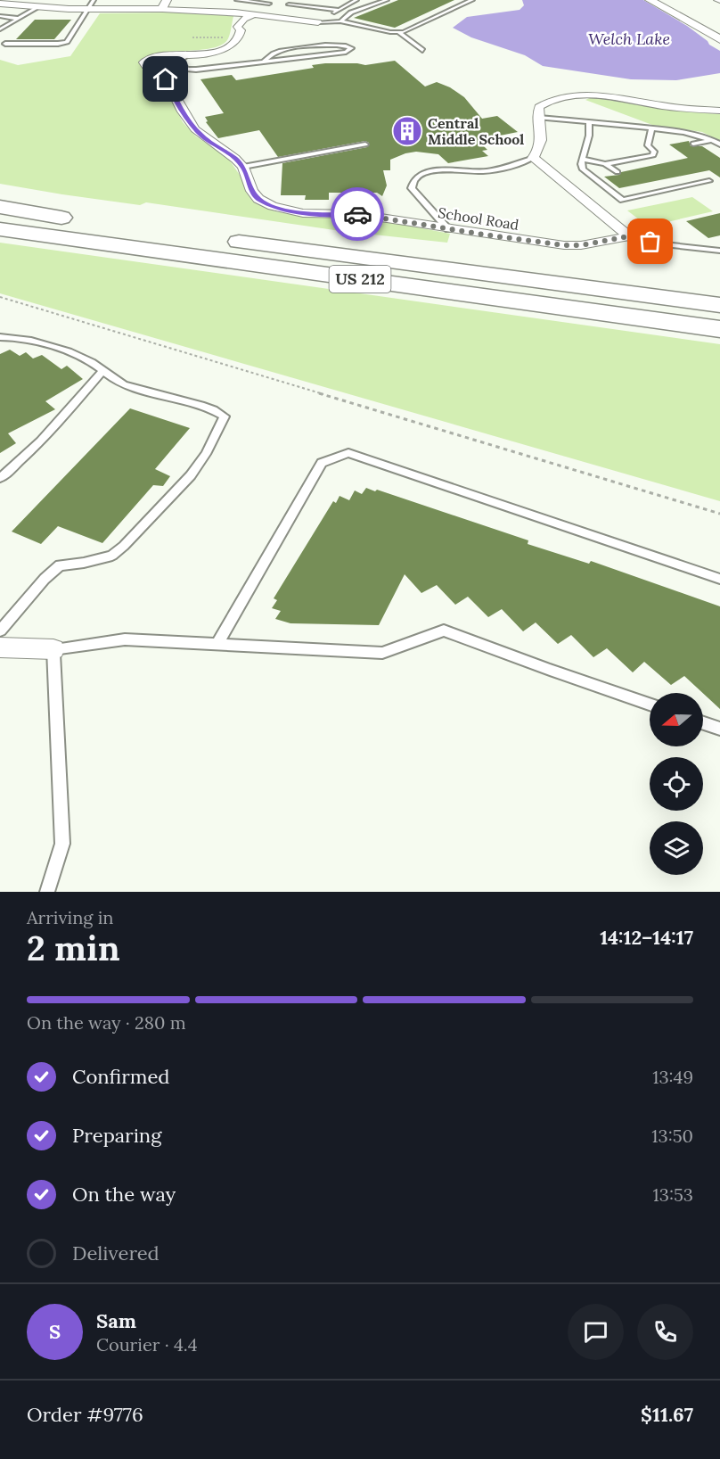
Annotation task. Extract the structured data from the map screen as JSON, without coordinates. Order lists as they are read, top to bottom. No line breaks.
{"streets":{"highway":["US 212"],"street":["School Road"]},"water":["Welch Lake"],"places":{"building":["Central Middle School"]},"north":"left","page":{"heading":["2 min","Arriving in","14:12–14:17"],"panel":["Sam","Courier · 4.4","Order #9776","$11.67"],"bar":"On the way · 280 m","list":[["Confirmed","13:49"],["Preparing","13:50"],["On the way","13:53"],"Delivered"],"round":"S"}}
